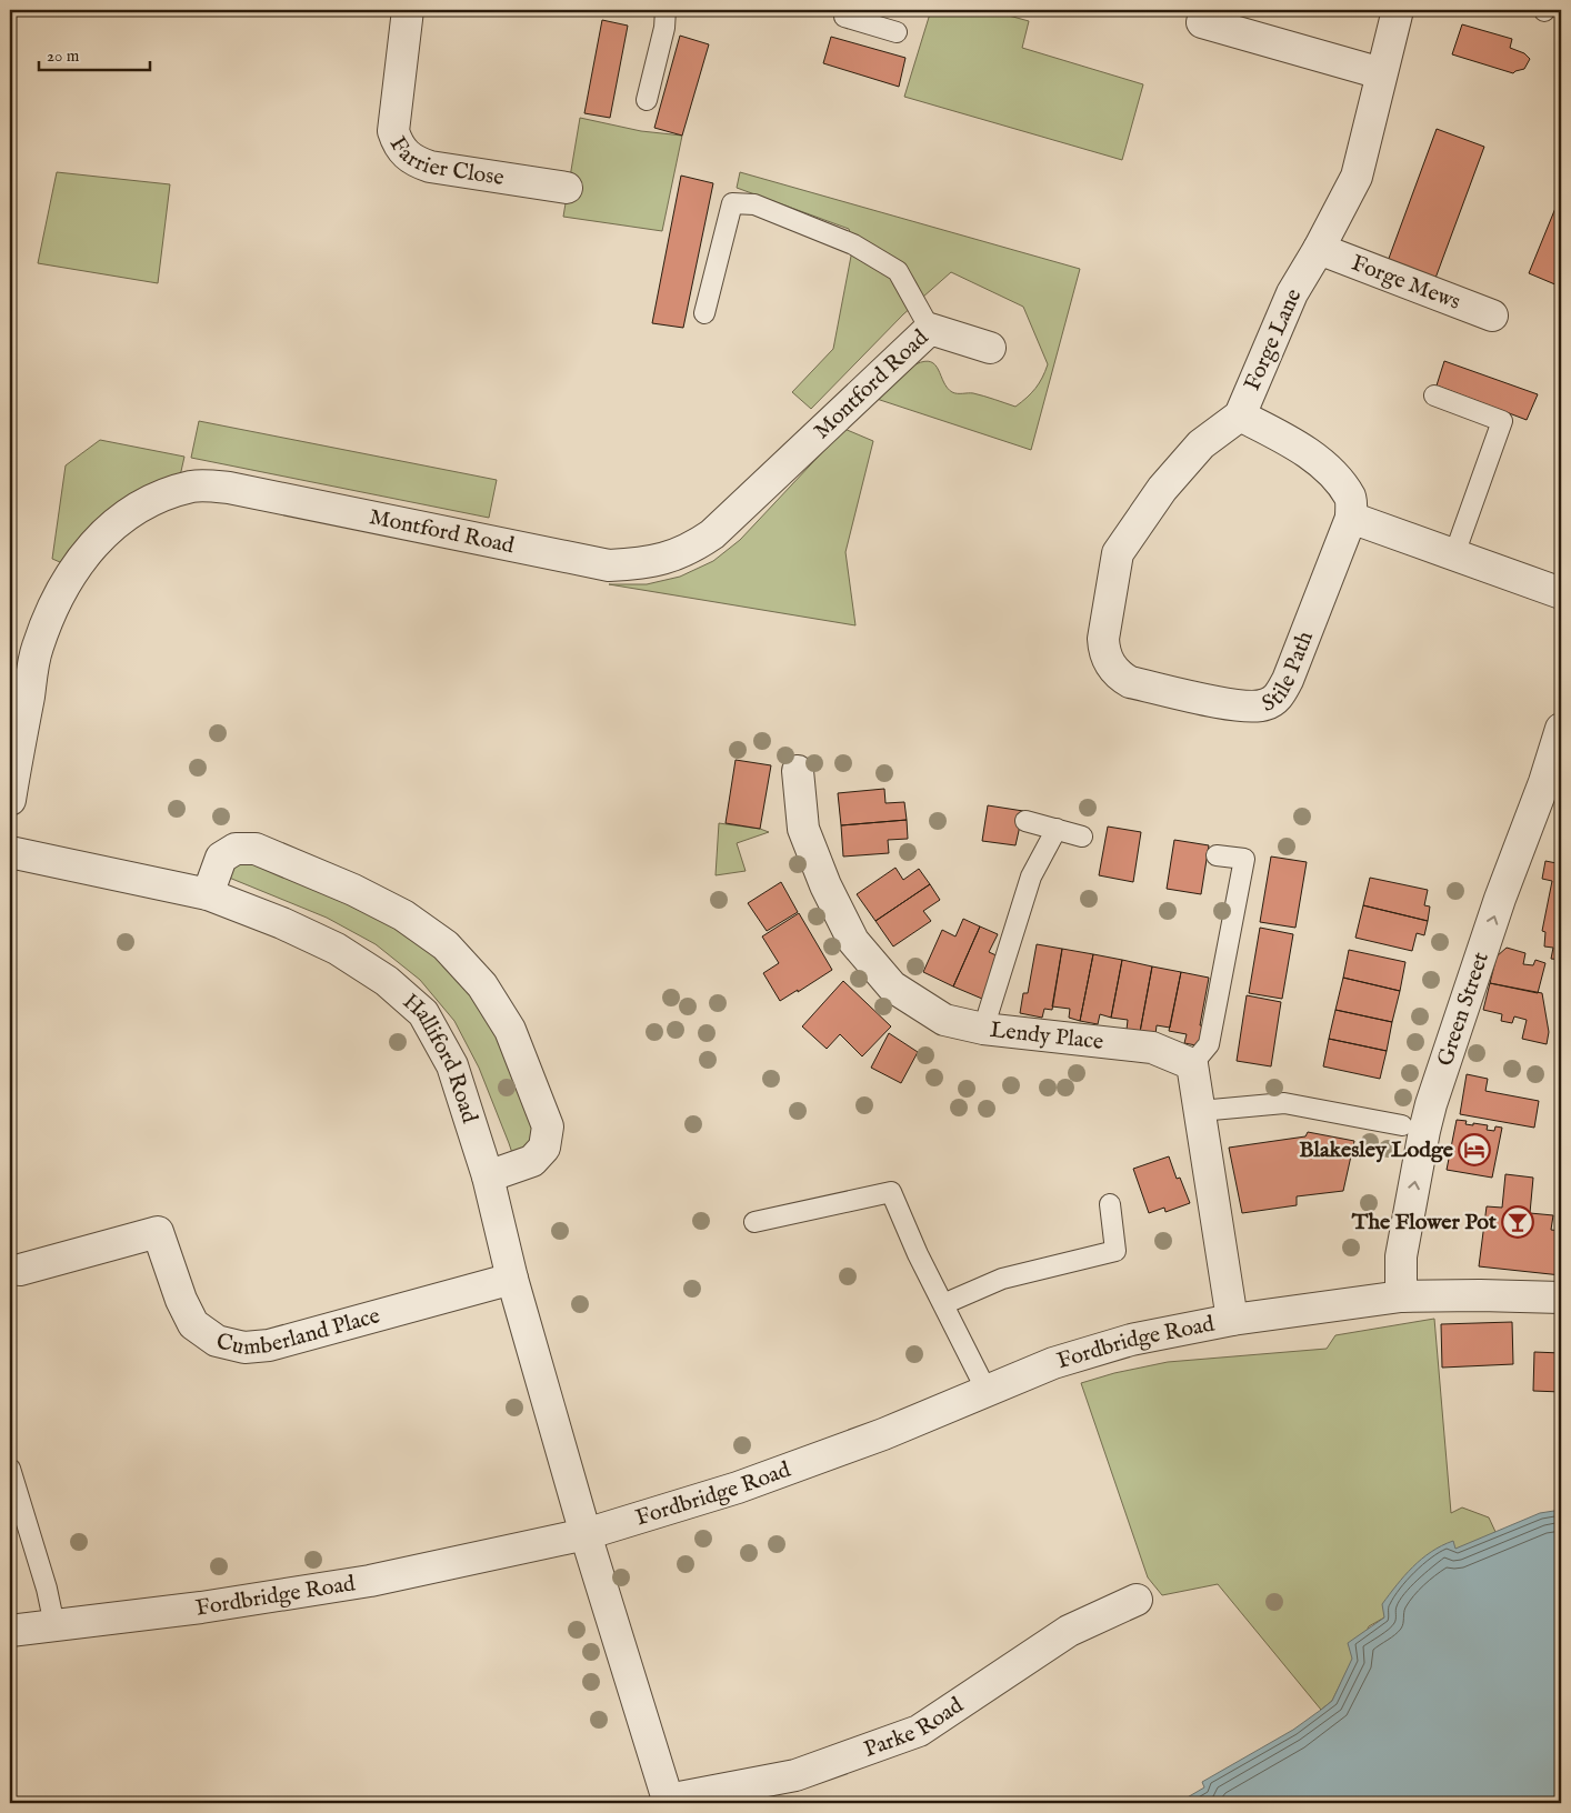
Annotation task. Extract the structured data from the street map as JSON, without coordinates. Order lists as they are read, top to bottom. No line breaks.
{"streets":{"street":["Farrier Close","Forge Mews","Forge Lane","Montford Road","Stile Path","Green Street","Lendy Place","Halliford Road","Cumberland Place","Fordbridge Road","Parke Road"]},"crossings":[["Forge Mews","Forge Lane"],["Forge Lane","Stile Path"],["Green Street","Fordbridge Road"],["Halliford Road","Cumberland Place"],["Halliford Road","Fordbridge Road"],["Halliford Road","Parke Road"],["Fordbridge Road","Parke Road"]],"places":{"hotel":["Blakesley Lodge"],"bar":["The Flower Pot"]},"scale_bar":"20 m"}
